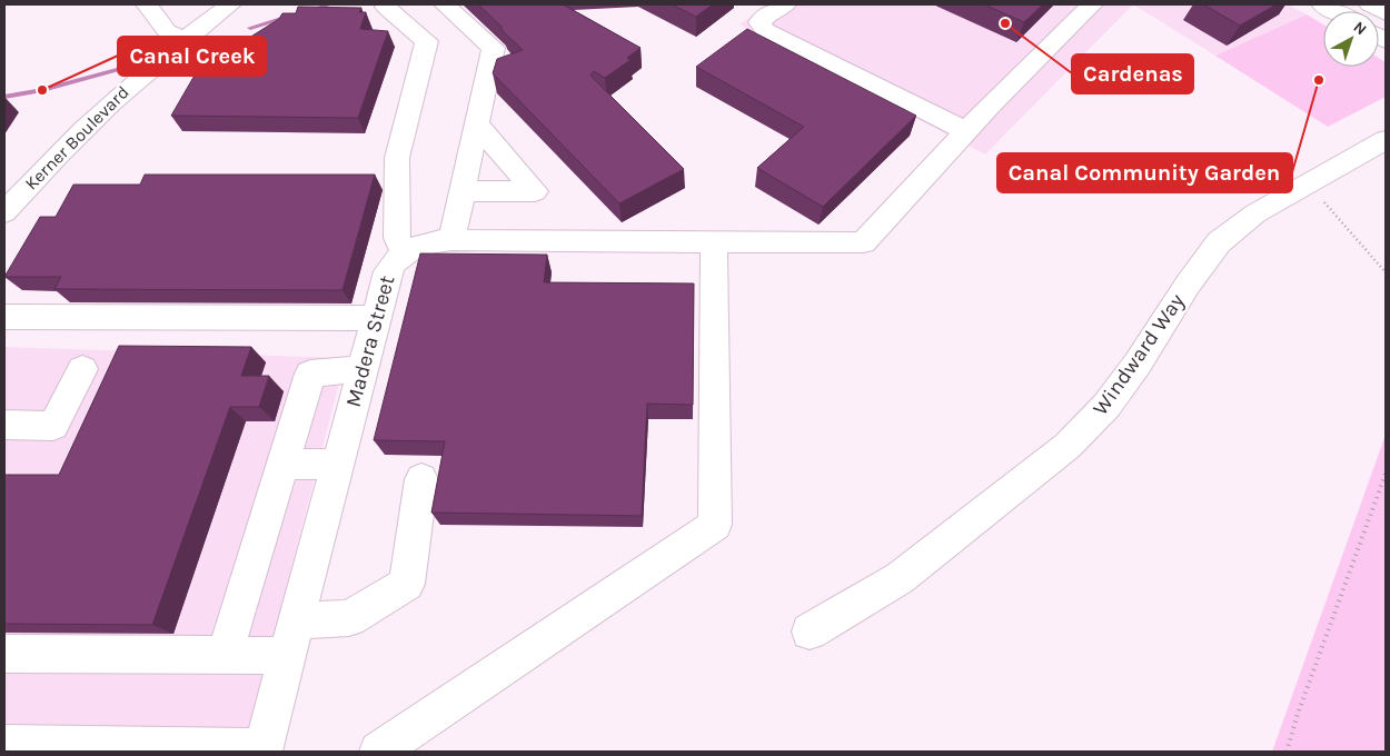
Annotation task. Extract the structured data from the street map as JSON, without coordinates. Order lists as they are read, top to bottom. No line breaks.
{"streets":{"street":["Kerner Boulevard","Madera Street","Windward Way"]},"places":["Cardenas","Canal Community Garden","Canal Creek"],"north":"top right"}
